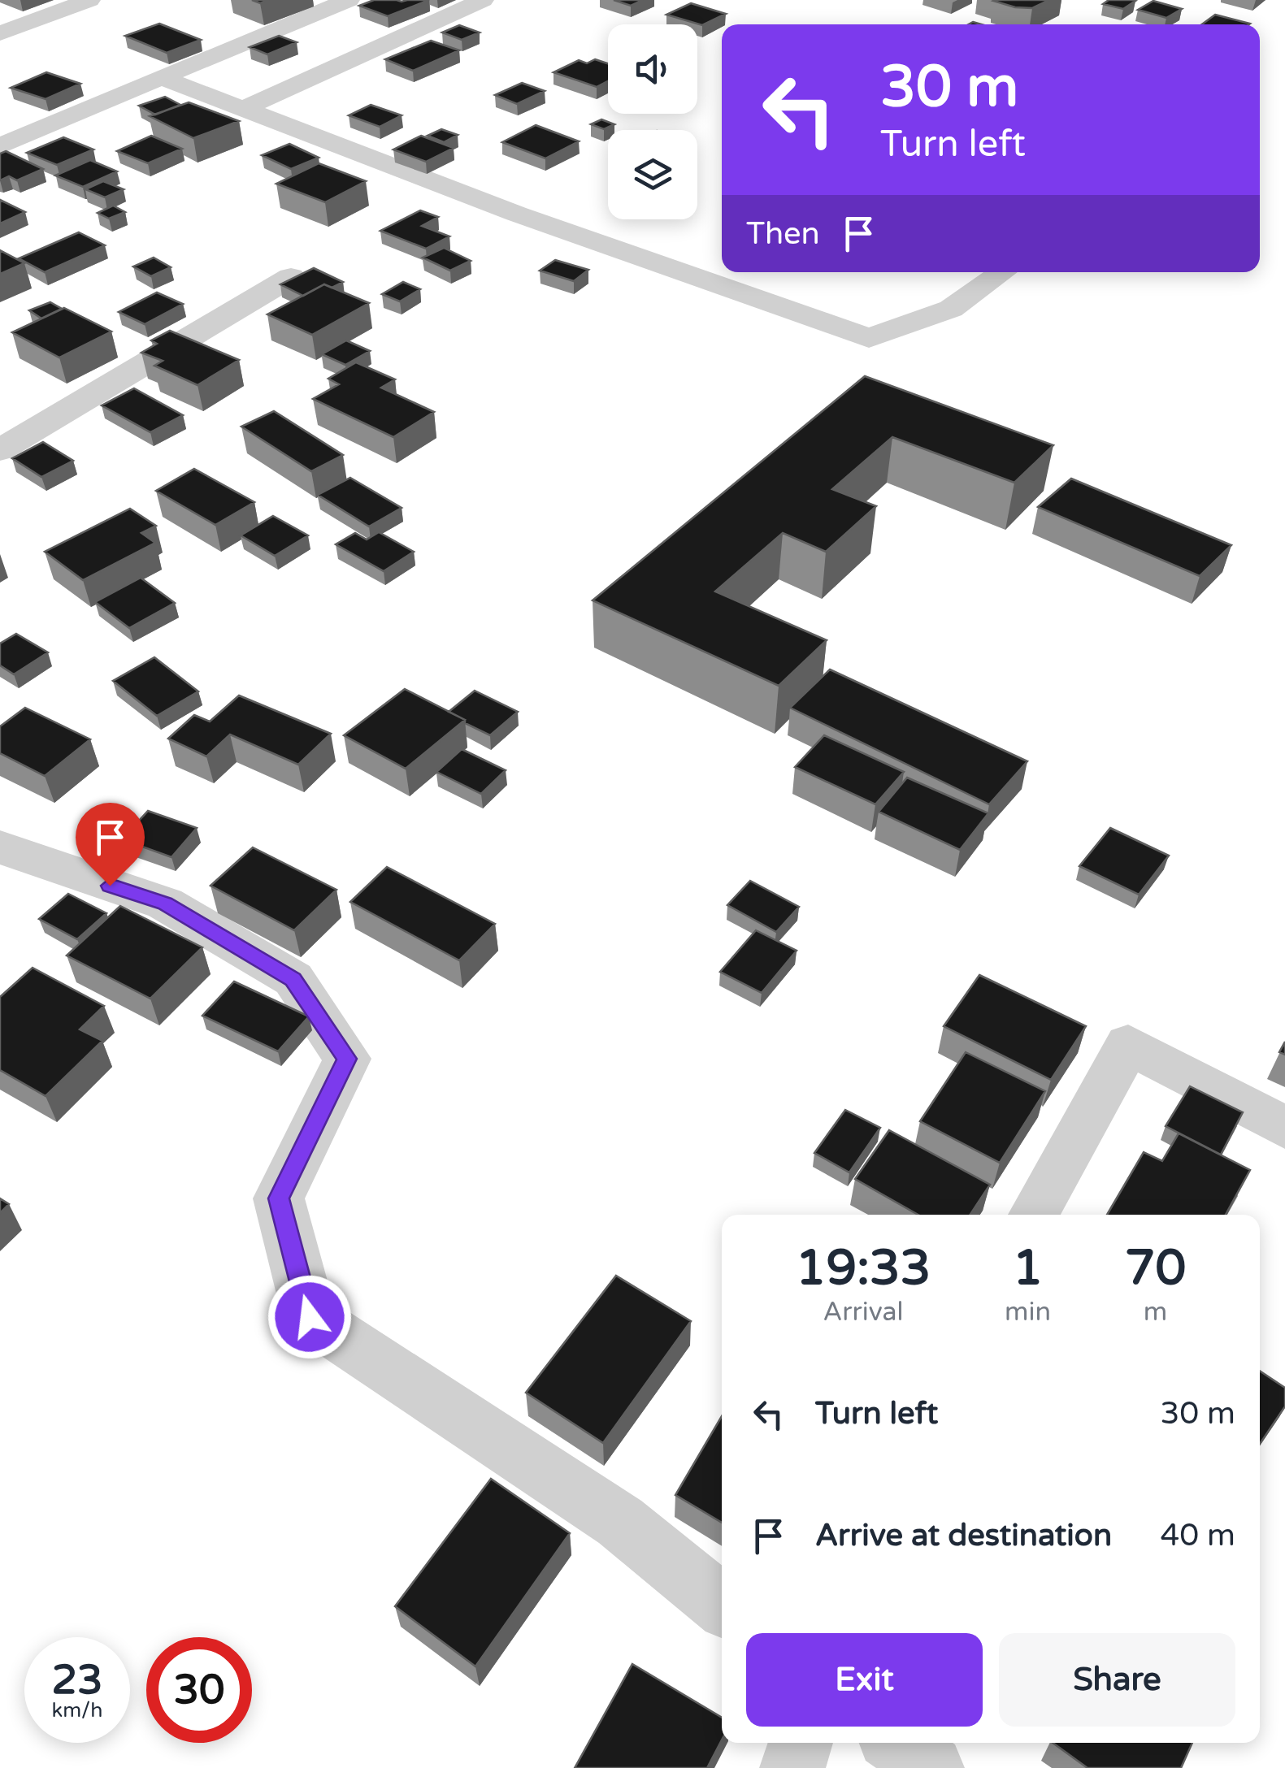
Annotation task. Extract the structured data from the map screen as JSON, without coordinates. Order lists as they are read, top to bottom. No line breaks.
{"page":{"turn":["30 m","Turn left"],"then":"Then","eta":["19:33","Arrival","1","min","70","m"],"list":[{"name":"Turn left","value":"30 m"},{"name":"Arrive at destination","value":"40 m"}],"buttons":["Exit","Share"],"speed":"23 km/h","limit":"30"}}
